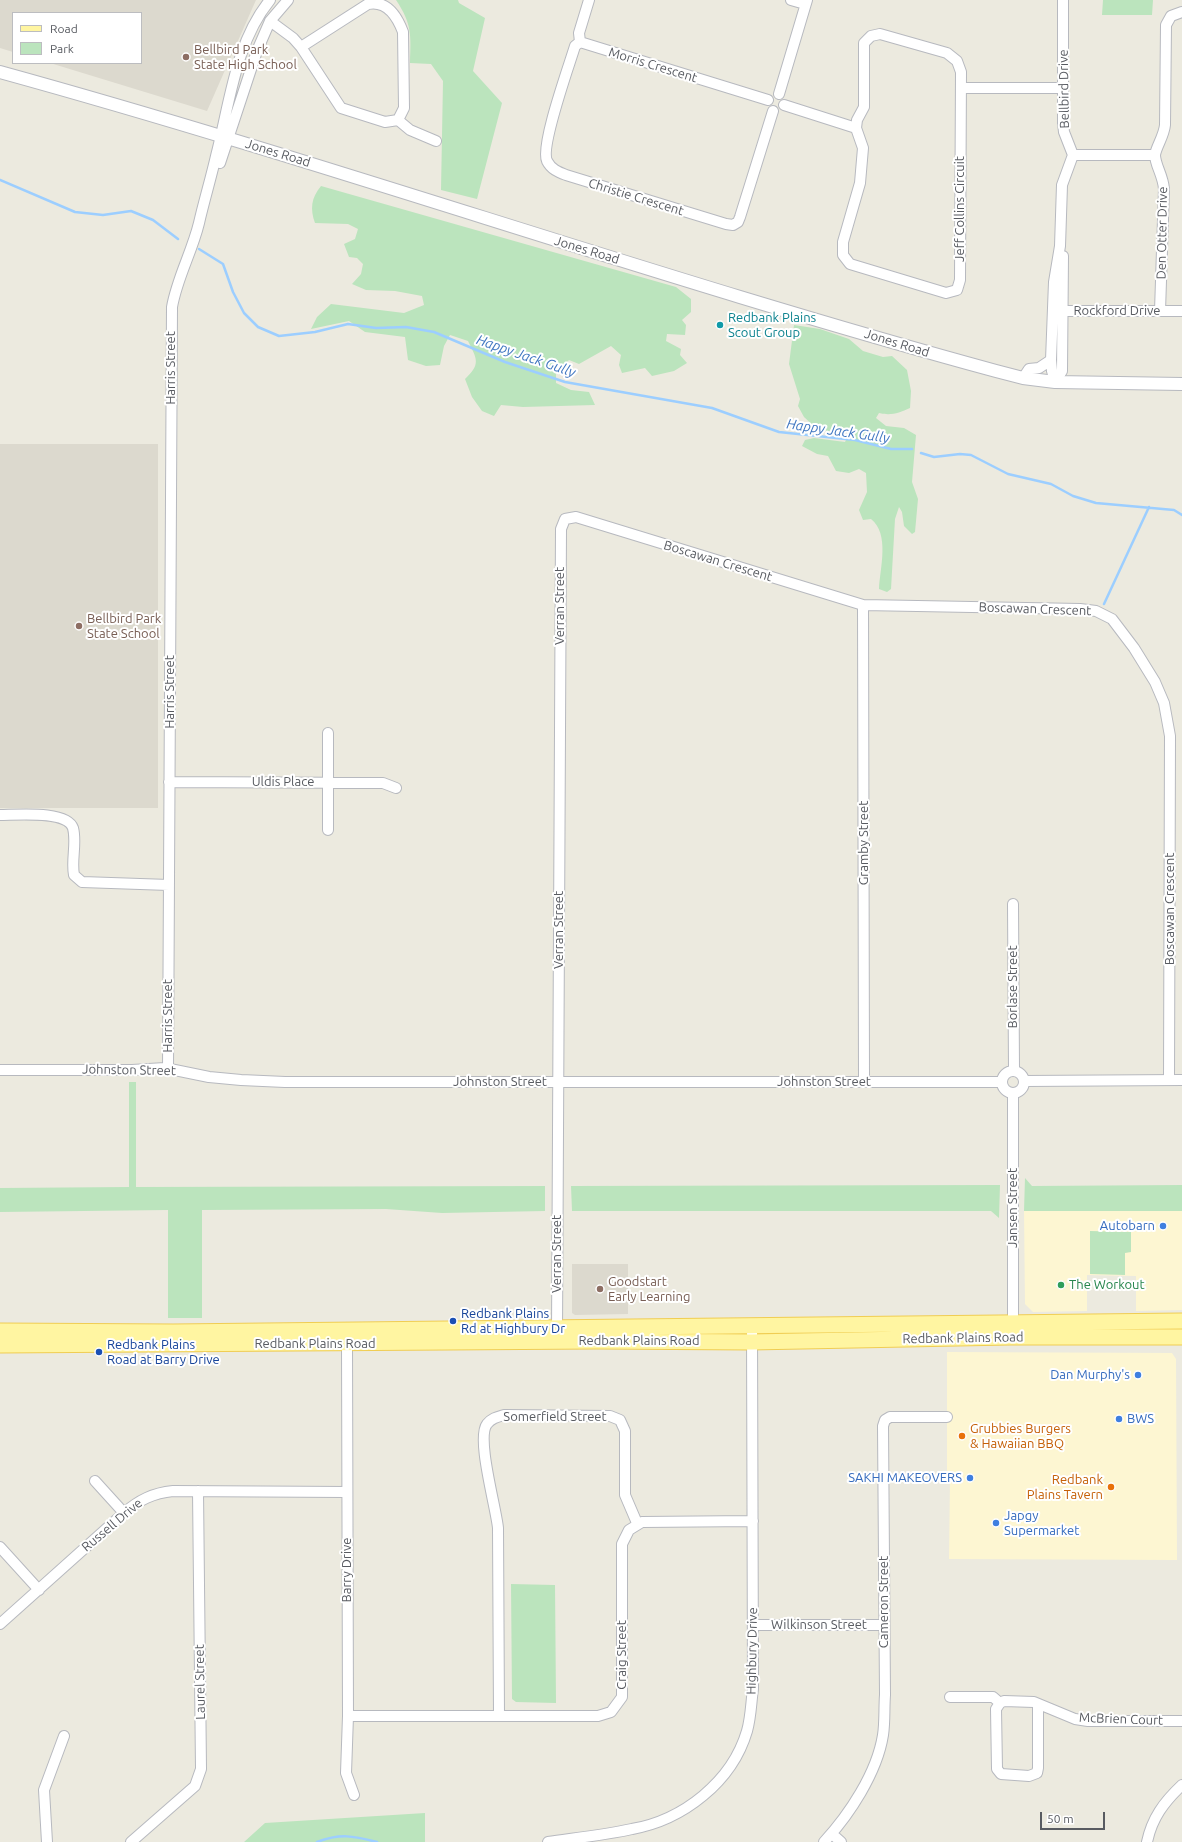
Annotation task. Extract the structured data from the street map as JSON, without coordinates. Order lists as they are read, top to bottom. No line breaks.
{"streets":{"main road":["Redbank Plains Road"],"street":["Morris Crescent","Bellbird Drive","Jones Road","Christie Crescent","Jeff Collins Circuit","Den Otter Drive","Rockford Drive","Harris Street","Boscawan Crescent","Verran Street","Uldis Place","Gramby Street","Borlase Street","Johnston Street","Jansen Street","Somerfield Street","Russell Drive","Barry Drive","Cameron Street","Wilkinson Street","Highbury Drive","Craig Street","Laurel Street","McBrien Court"]},"crossings":[["Morris Crescent","Christie Crescent"],["Jones Road","Harris Street"],["Den Otter Drive","Rockford Drive"],["Harris Street","Uldis Place"],["Harris Street","Johnston Street"],["Boscawan Crescent","Verran Street"],["Boscawan Crescent","Gramby Street"],["Verran Street","Johnston Street"],["Verran Street","Redbank Plains Road"],["Gramby Street","Johnston Street"],["Borlase Street","Johnston Street"],["Borlase Street","Jansen Street"],["Johnston Street","Jansen Street"],["Jansen Street","Redbank Plains Road"],["Redbank Plains Road","Barry Drive"],["Redbank Plains Road","Highbury Drive"],["Somerfield Street","Craig Street"],["Russell Drive","Barry Drive"],["Russell Drive","Laurel Street"],["Barry Drive","Craig Street"],["Cameron Street","Wilkinson Street"],["Wilkinson Street","Highbury Drive"]],"water":["Happy Jack Gully"],"places":["Bellbird Park State High School","Redbank Plains Scout Group","Bellbird Park State School","Autobarn","The Workout","Goodstart Early Learning","Redbank Plains Rd at Highbury Dr","Redbank Plains Road at Barry Drive","Dan Murphy's","BWS","Grubbies Burgers & Hawaiian BBQ","SAKHI MAKEOVERS","Redbank Plains Tavern","Japgy Supermarket"],"legend":["Road","Park"],"scale_bar":"50 m"}
